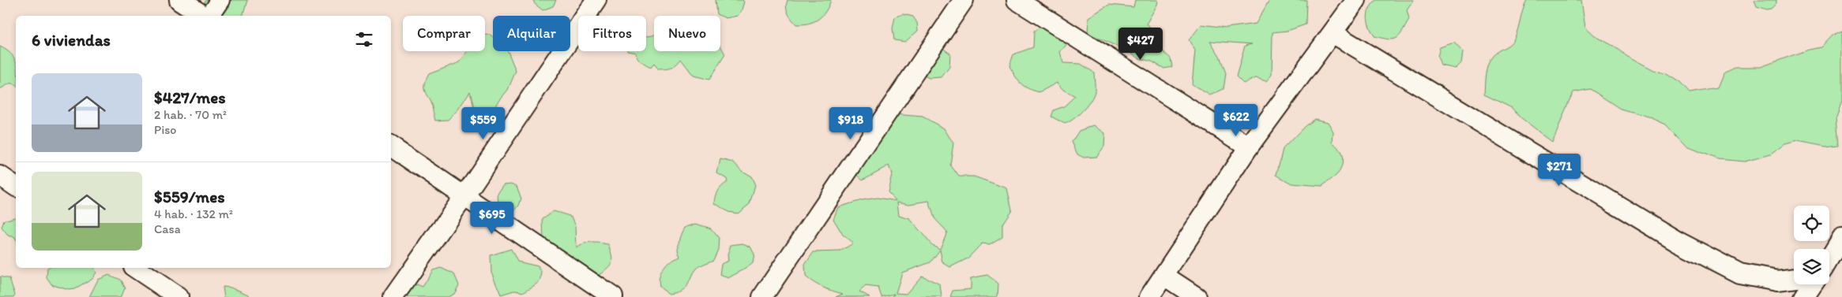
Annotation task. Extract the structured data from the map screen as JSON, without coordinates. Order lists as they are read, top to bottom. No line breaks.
{"page":{"chip":["Comprar","Alquilar","Filtros","Nuevo"],"heading":"6 viviendas","price":["$427","$622","$559","$918","$271","$695"],"list":[{"name":"$427/mes","note":"2 hab. · 70 m² · Piso"},{"name":"$559/mes","note":"4 hab. · 132 m² · Casa"}]}}
